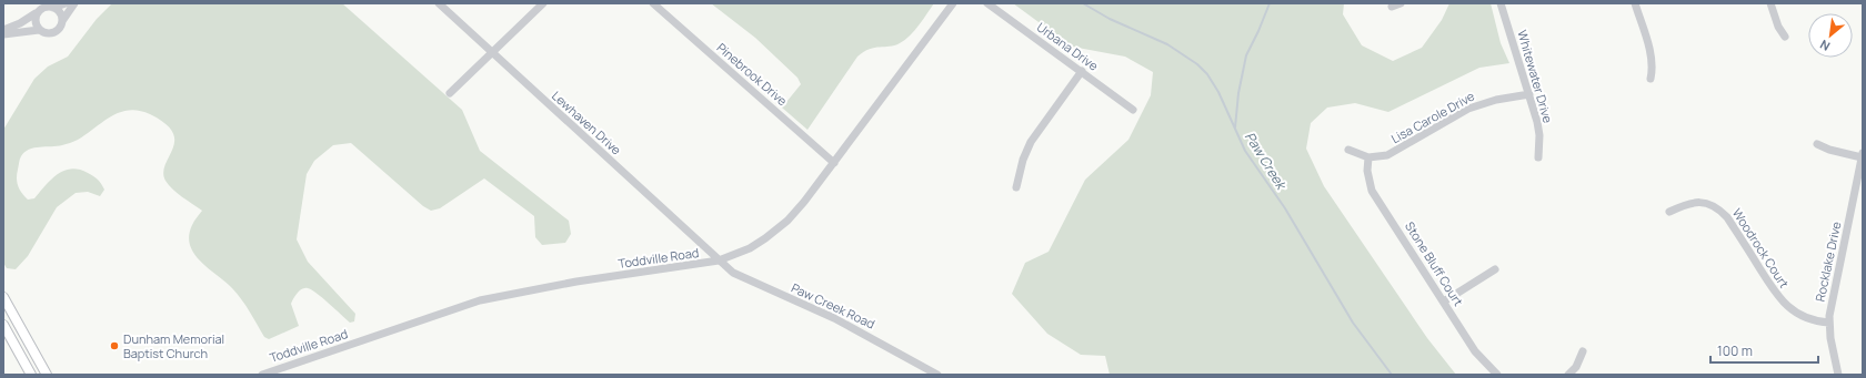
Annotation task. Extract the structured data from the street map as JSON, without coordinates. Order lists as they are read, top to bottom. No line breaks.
{"streets":{"street":["Urbana Drive","Pinebrook Drive","Whitewater Drive","Lisa Carole Drive","Lewhaven Drive","Woodrock Court","Toddville Road","Rocklake Drive","Stone Bluff Court","Paw Creek Road"]},"crossings":[["Pinebrook Drive","Toddville Road"],["Whitewater Drive","Lisa Carole Drive"],["Lisa Carole Drive","Stone Bluff Court"],["Lewhaven Drive","Toddville Road"],["Lewhaven Drive","Paw Creek Road"],["Woodrock Court","Rocklake Drive"],["Toddville Road","Paw Creek Road"]],"water":["Paw Creek"],"places":["Dunham Memorial Baptist Church"],"scale_bar":"100 m","north":"bottom left"}
